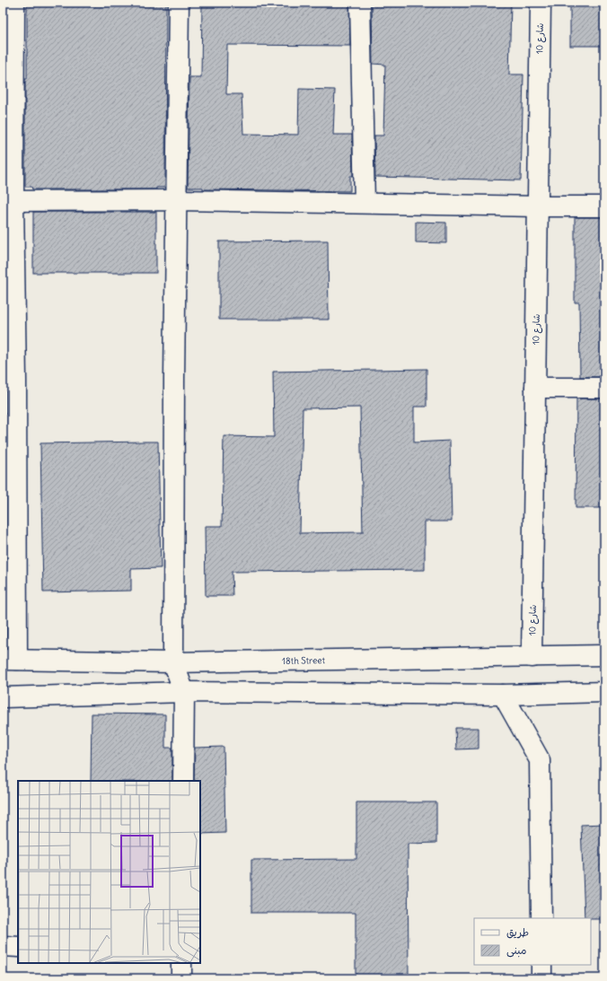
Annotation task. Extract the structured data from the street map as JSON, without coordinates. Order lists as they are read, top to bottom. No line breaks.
{"streets":{"street":["شارع 10","18th Street"]},"crossings":[["شارع 10","18th Street"]],"legend":["طريق","مبنى"]}
